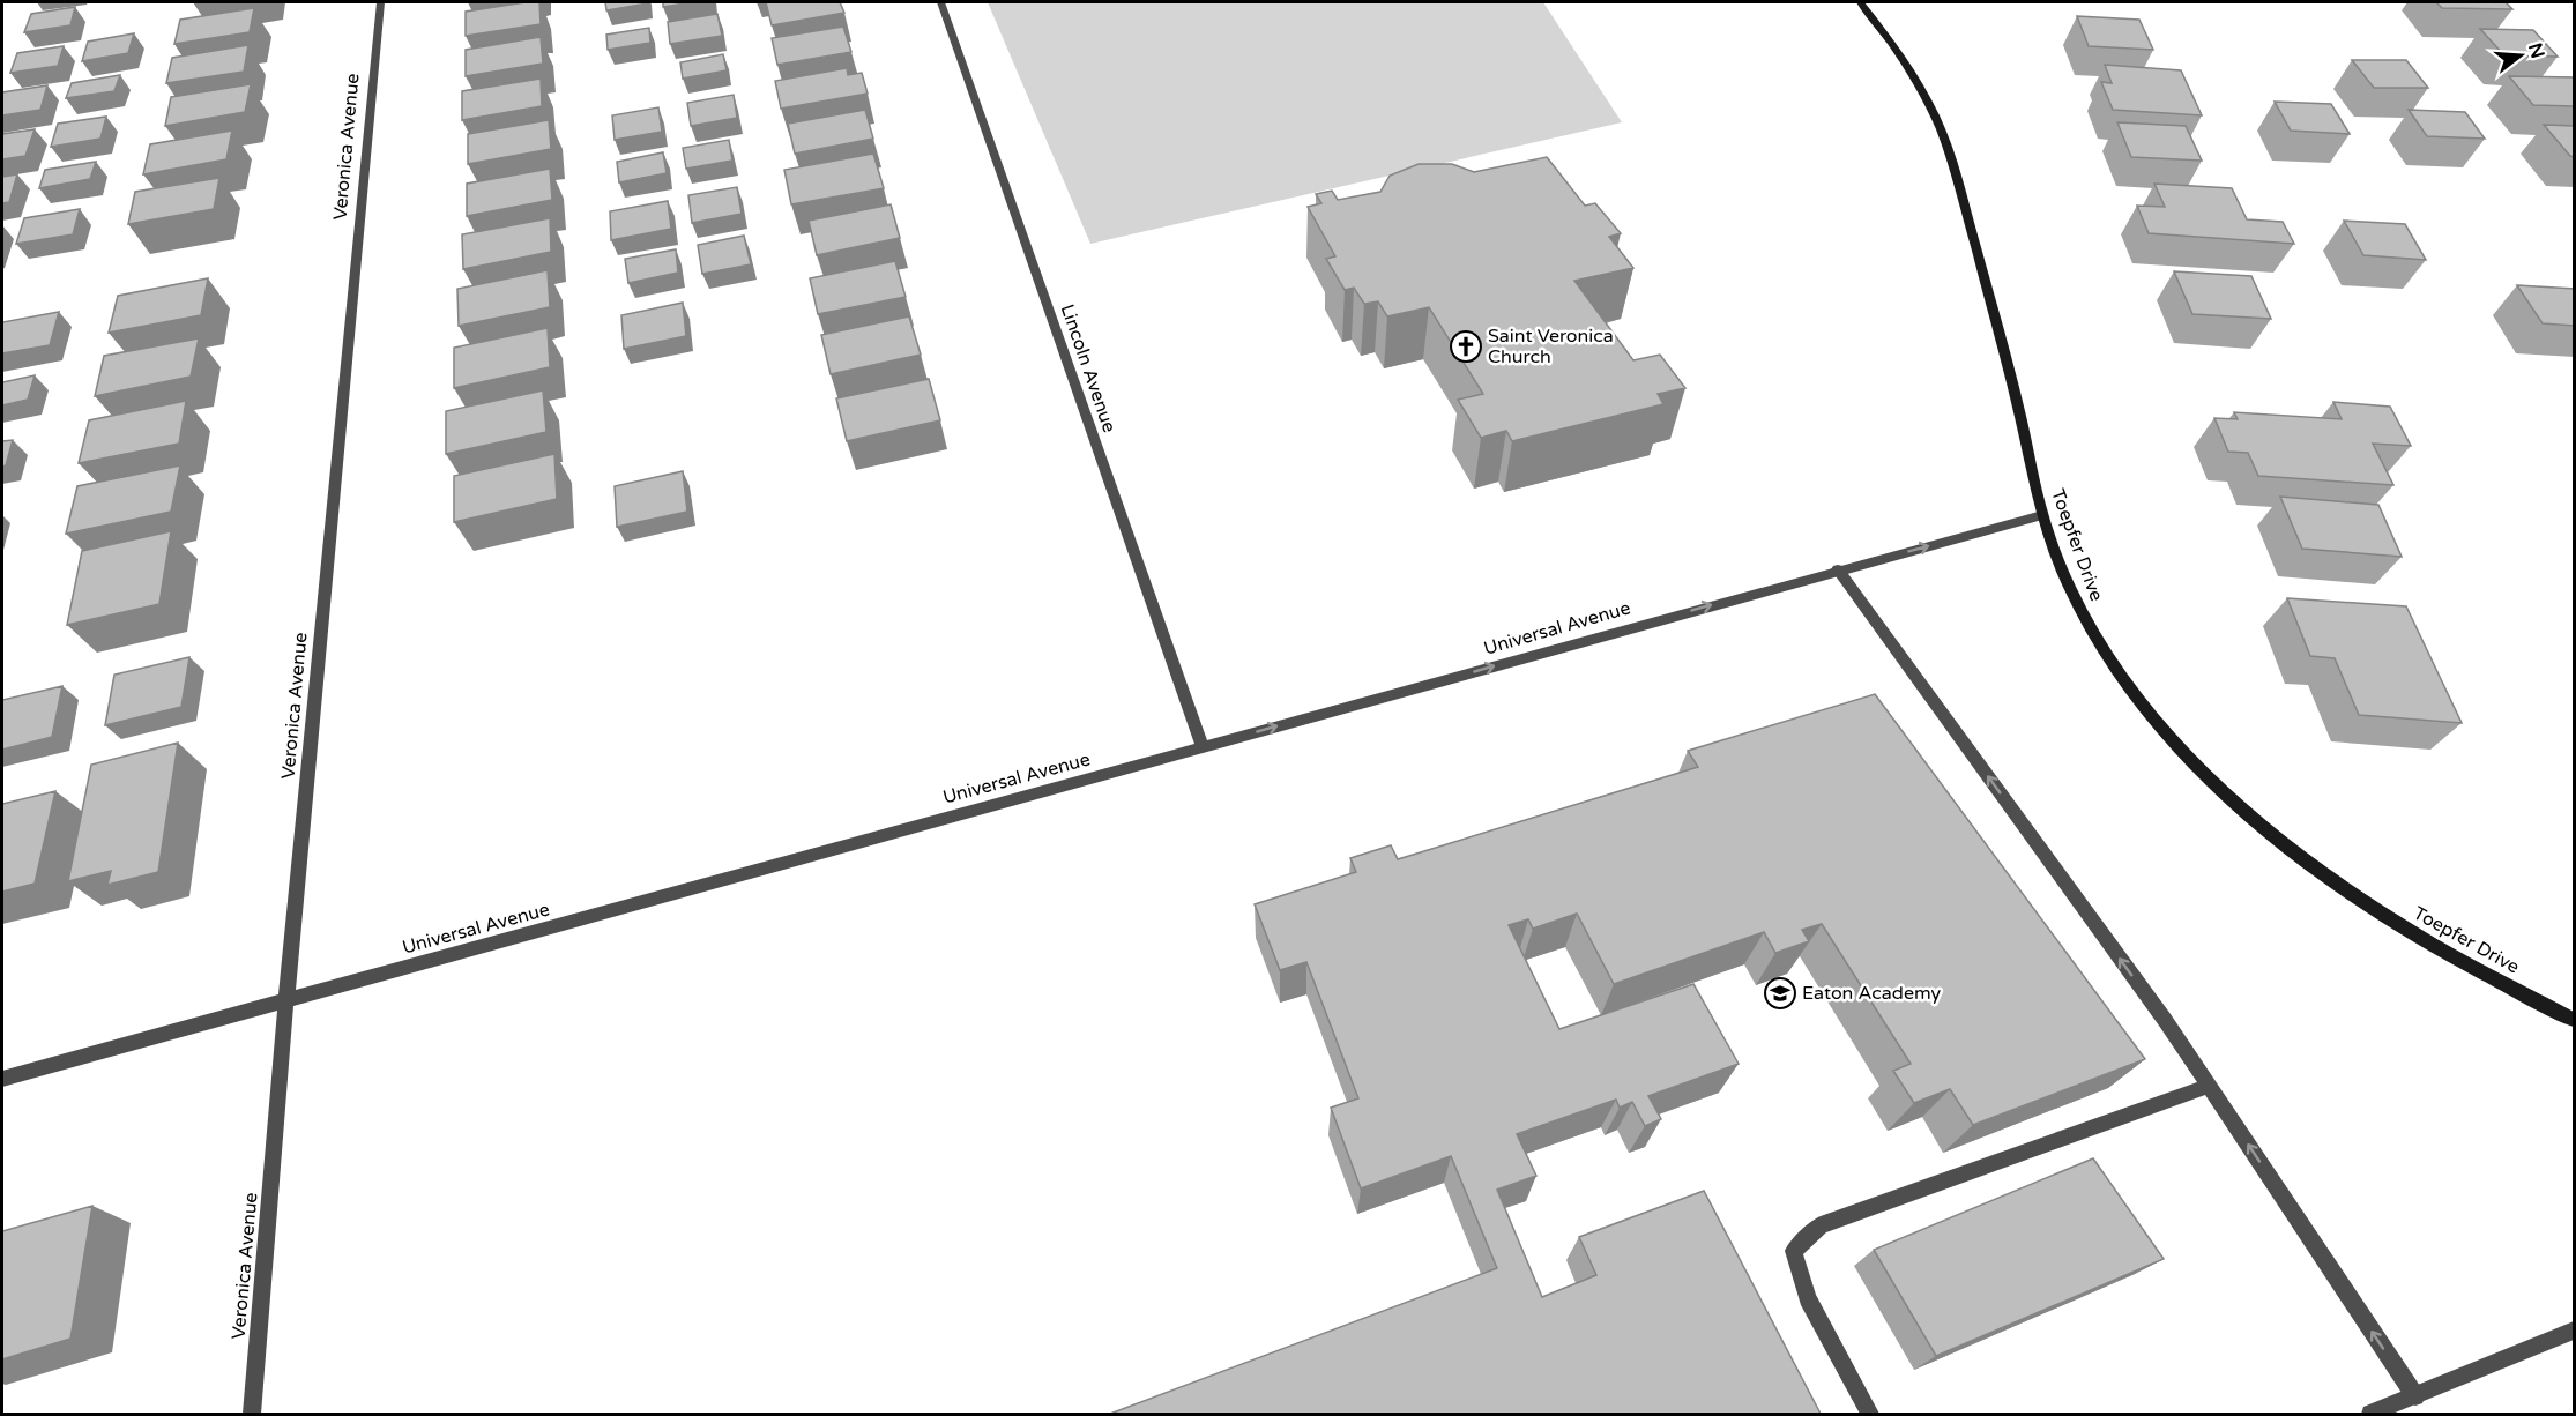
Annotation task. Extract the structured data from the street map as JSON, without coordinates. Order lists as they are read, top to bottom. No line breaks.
{"streets":{"street":["Veronica Avenue","Lincoln Avenue","Toepfer Drive","Universal Avenue"]},"crossings":[["Veronica Avenue","Universal Avenue"],["Lincoln Avenue","Universal Avenue"],["Toepfer Drive","Universal Avenue"]],"one_way":["Universal Avenue"],"places":{"church":["Saint Veronica Church"],"school or university":["Eaton Academy"]},"north":"right"}
